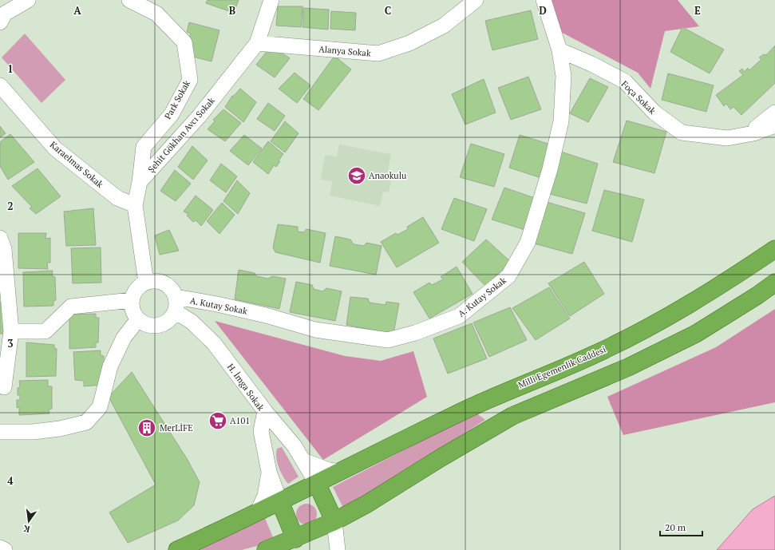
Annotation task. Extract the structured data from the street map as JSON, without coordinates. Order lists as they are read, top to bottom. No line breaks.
{"streets":{"highway":["Milli Egemenlik Caddesi"],"street":["Alanya Sokak","Foça Sokak","Park Sokak","Şehit Gökhan Avcı Sokak","Karaelmas Sokak","A. Kutay Sokak","H. İmga Sokak"]},"crossings":[["Alanya Sokak","Şehit Gökhan Avcı Sokak"],["Foça Sokak","A. Kutay Sokak"],["Park Sokak","Şehit Gökhan Avcı Sokak"],["Şehit Gökhan Avcı Sokak","Karaelmas Sokak"],["Şehit Gökhan Avcı Sokak","A. Kutay Sokak"],["Şehit Gökhan Avcı Sokak","H. İmga Sokak"],["A. Kutay Sokak","H. İmga Sokak"],["Milli Egemenlik Caddesi","H. İmga Sokak"]],"places":{"school or university":["Anaokulu"],"supermarket":["A101"],"building":["MerLİFE"]},"scale_bar":"20 m","north":"bottom","grid":{"columns":["A","B","C","D","E"],"rows":["1","2","3","4"]}}
